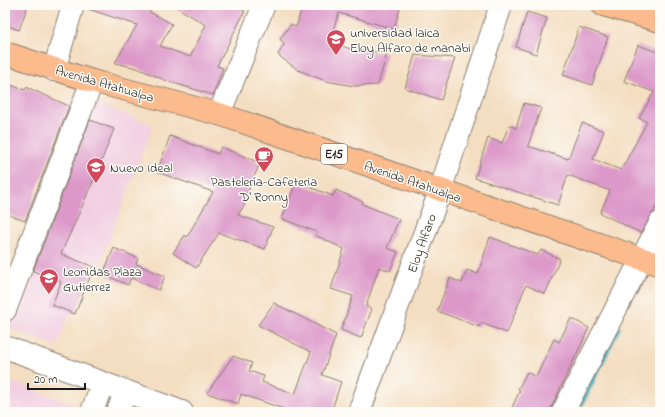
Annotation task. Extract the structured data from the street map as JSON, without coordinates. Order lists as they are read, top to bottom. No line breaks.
{"streets":{"highway":["Avenida Atahualpa","E15"],"street":["Eloy Alfaro"]},"crossings":[["Avenida Atahualpa","Eloy Alfaro"]],"places":{"school or university":["universidad laica Eloy Alfaro de manabi","Nuevo Ideal","Leonidas Plaza Gutierrez"],"cafe":["Pastelería-Cafeteria D' Ronny"]},"scale_bar":"20 m"}
